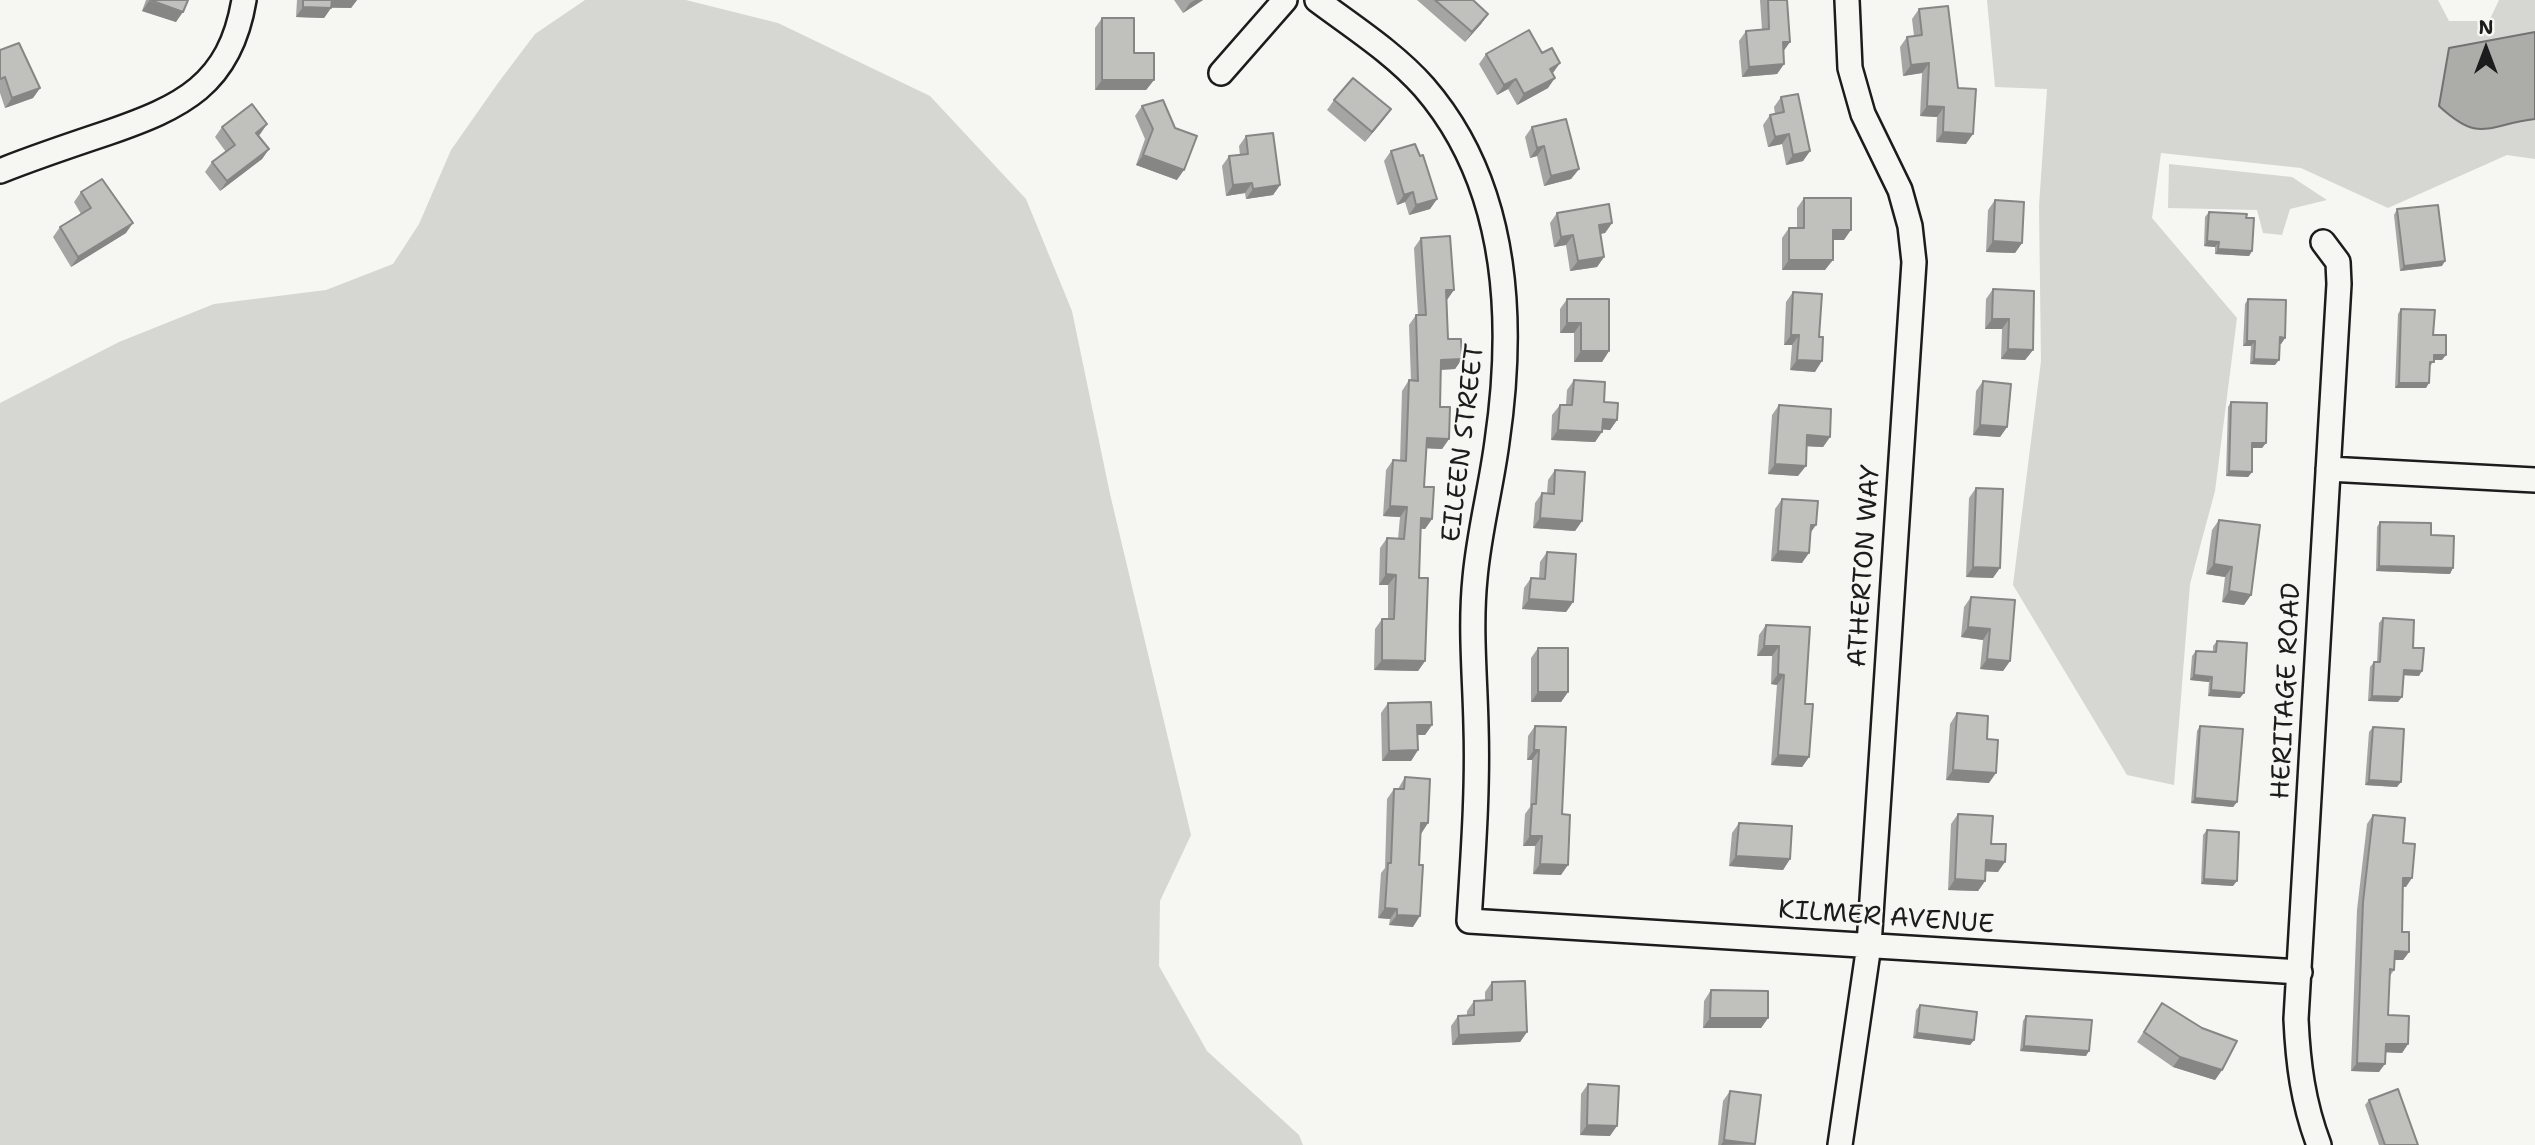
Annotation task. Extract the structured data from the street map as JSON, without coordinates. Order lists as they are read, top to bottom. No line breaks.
{"streets":{"street":["EILEEN STREET","ATHERTON WAY","HERITAGE ROAD","KILMER AVENUE"]},"crossings":[["EILEEN STREET","KILMER AVENUE"],["ATHERTON WAY","KILMER AVENUE"],["HERITAGE ROAD","KILMER AVENUE"]],"north":"top"}
